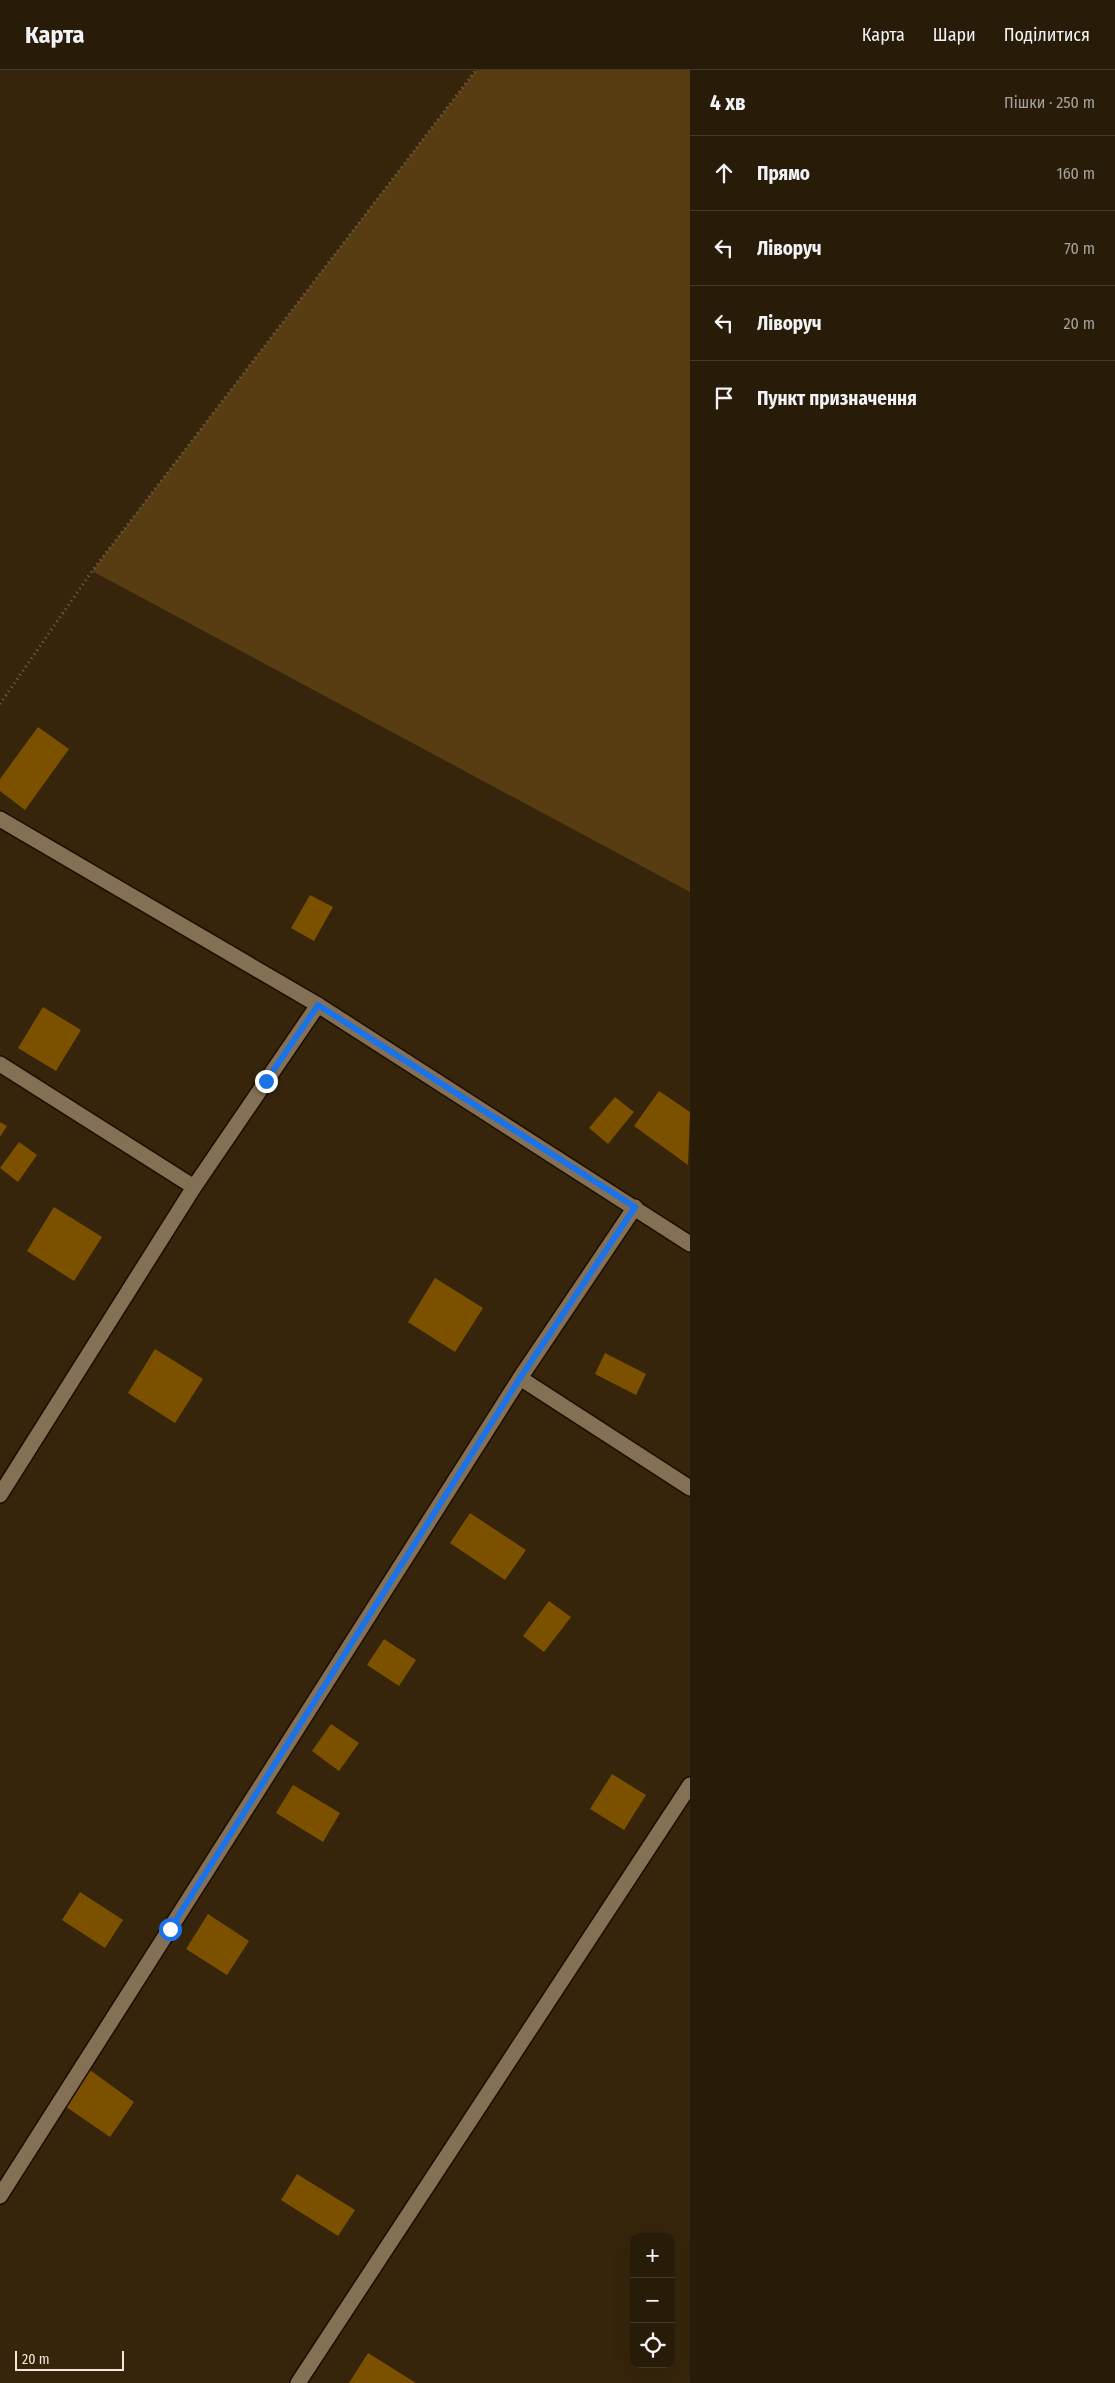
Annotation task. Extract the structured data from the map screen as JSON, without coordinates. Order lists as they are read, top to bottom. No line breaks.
{"scale_bar":"20 m","page":{"header":"Карта","nav":["Карта","Шари","Поділитися"],"heading":["4 хв","Пішки · 250 m"],"list":[["Прямо","160 m"],["Ліворуч","70 m"],["Ліворуч","20 m"],"Пункт призначення"],"map_buttons":["+","−"],"scale":"20 m"}}
